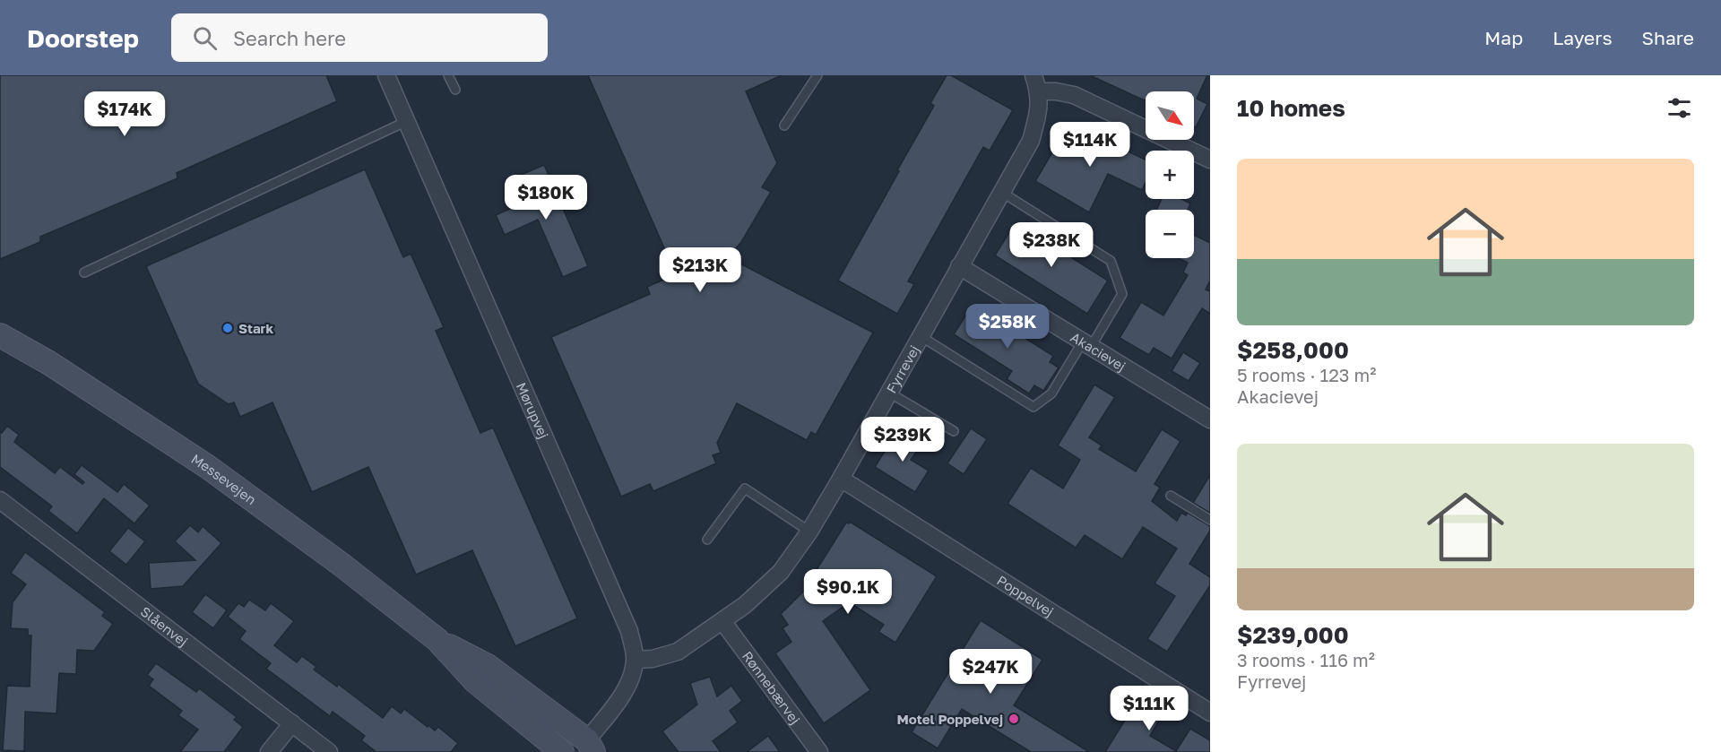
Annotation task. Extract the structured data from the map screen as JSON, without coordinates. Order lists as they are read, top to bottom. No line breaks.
{"streets":{"main road":["Messevejen"],"street":["Akacievej","Fyrrevej","Mørupvej","Poppelvej","Slåenvej","Rønnebærvej"]},"crossings":[["Akacievej","Fyrrevej"],["Fyrrevej","Mørupvej"],["Fyrrevej","Poppelvej"],["Fyrrevej","Rønnebærvej"],["Mørupvej","Messevejen"]],"places":["Stark","Motel Poppelvej"],"north":"bottom right","page":{"header":"Doorstep","search":"Search here","nav":["Map","Layers","Share"],"heading":"10 homes","map_buttons":["+","−"],"price":["$174K","$114K","$180K","$238K","$213K","$258K","$239K","$90.1K","$247K","$111K"],"list":[{"name":"$258,000","note":"5 rooms · 123 m² · Akacievej"},{"name":"$239,000","note":"3 rooms · 116 m² · Fyrrevej"}]}}
